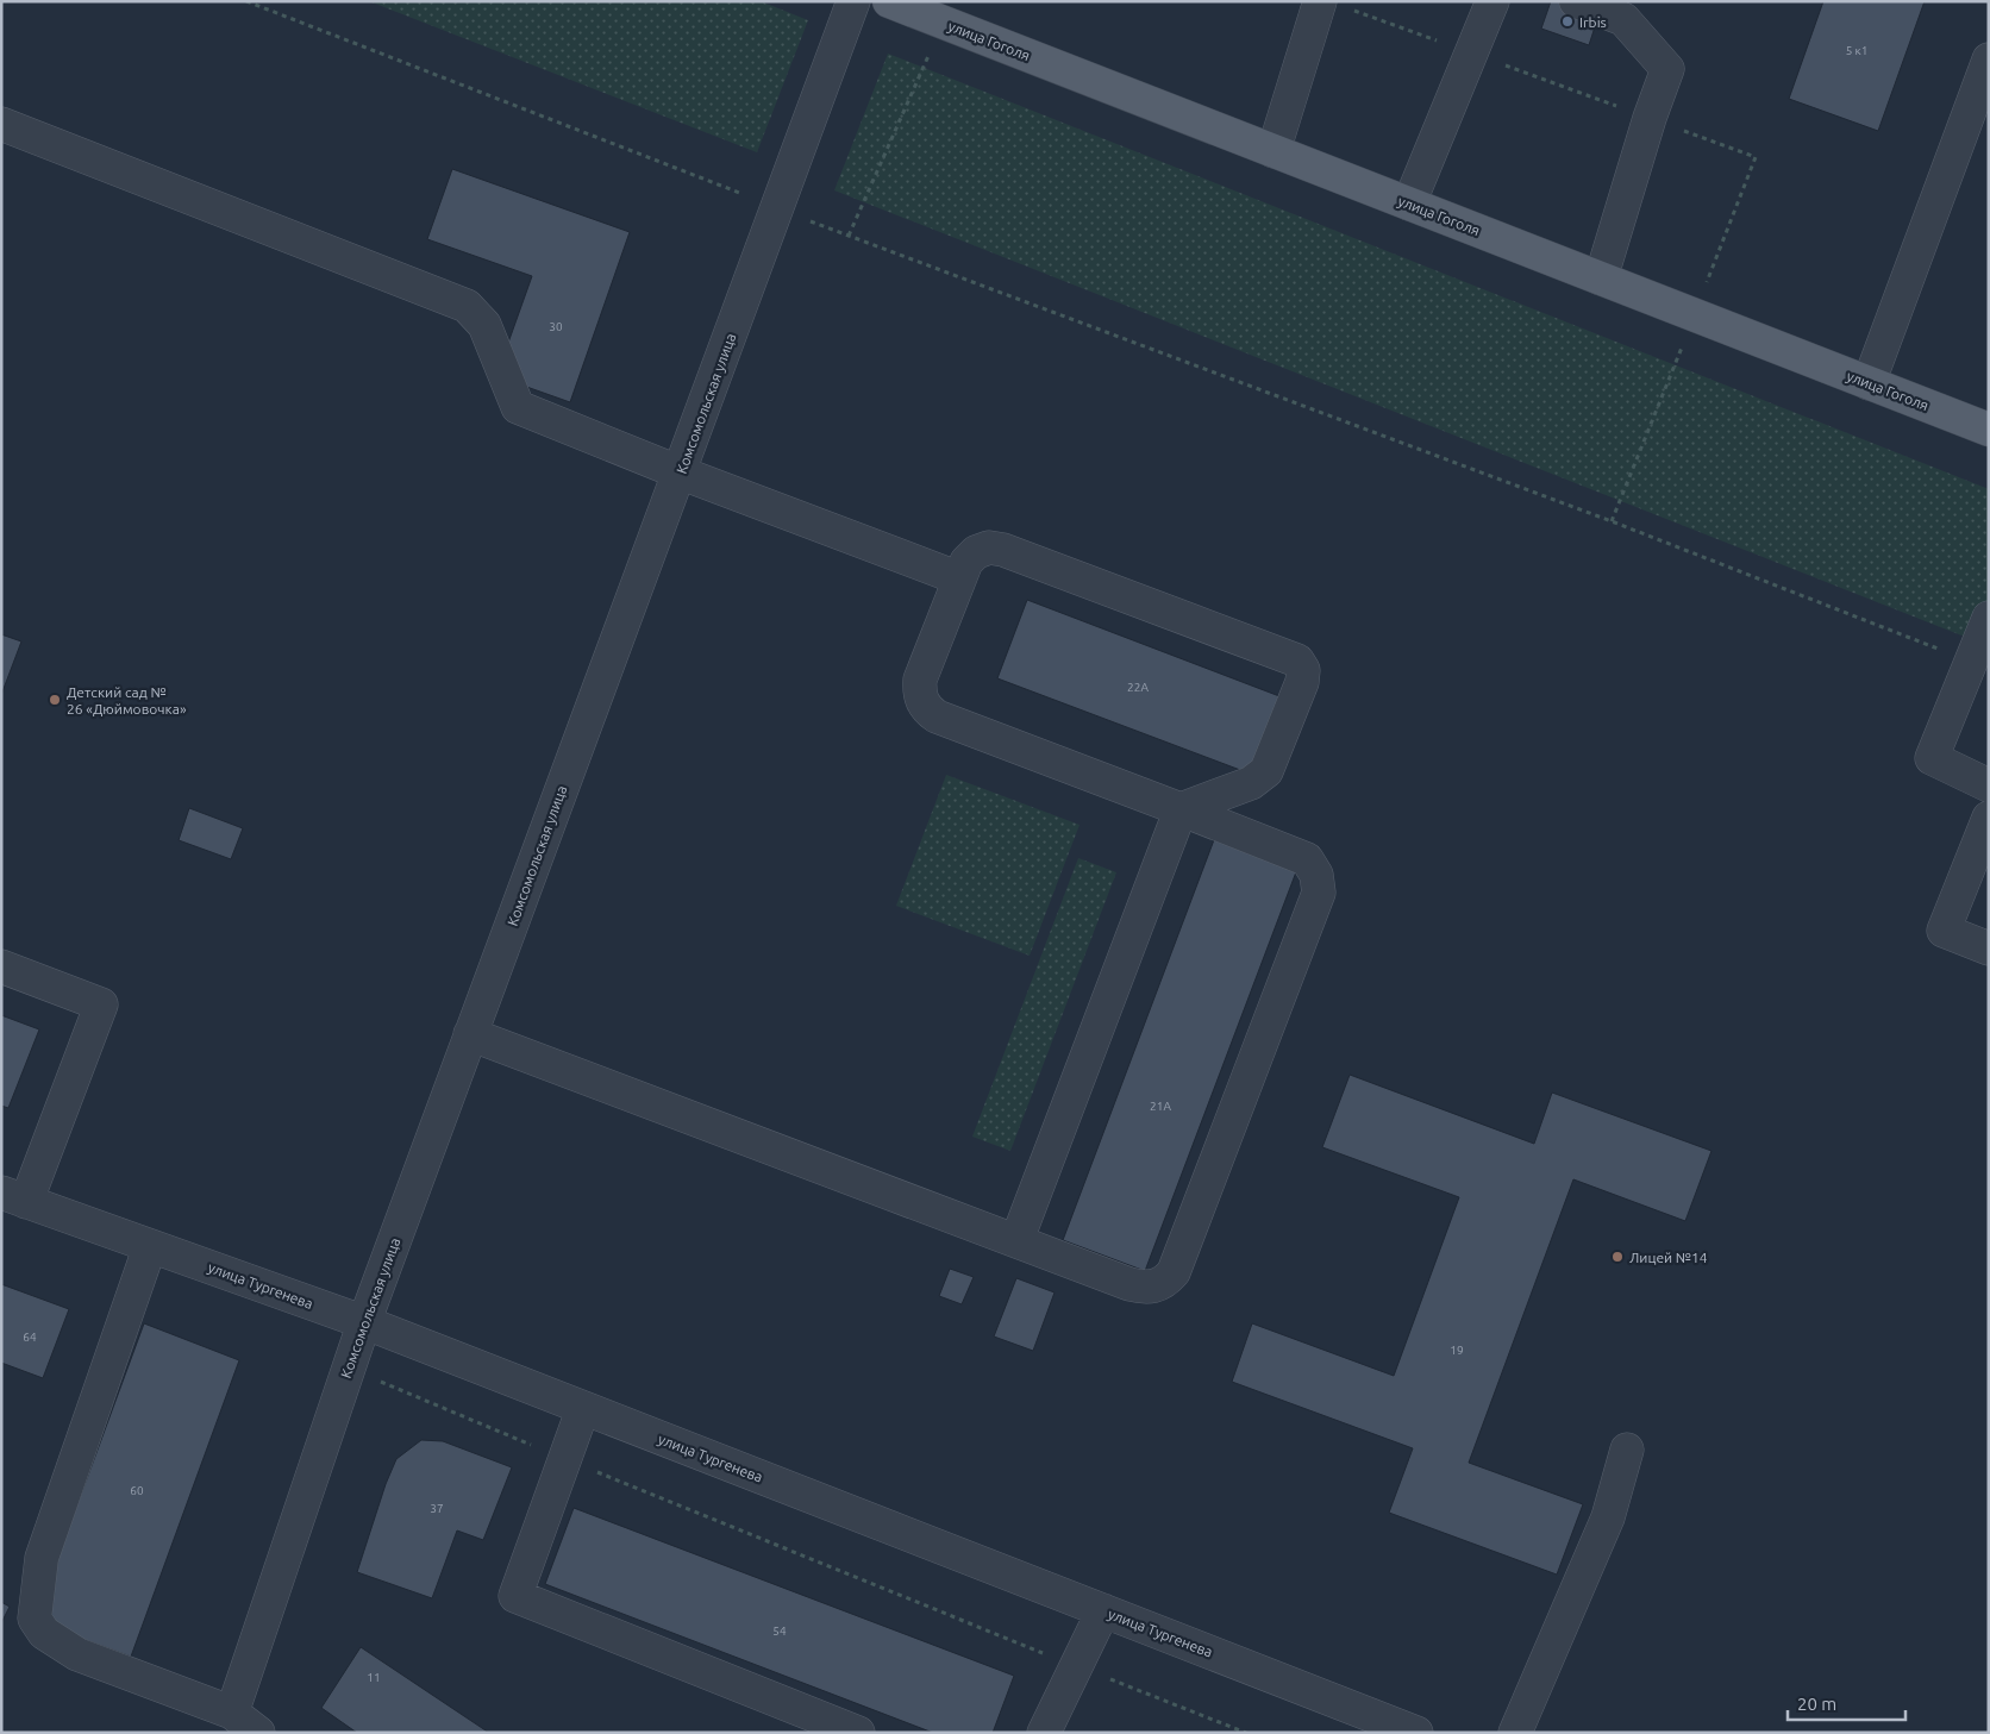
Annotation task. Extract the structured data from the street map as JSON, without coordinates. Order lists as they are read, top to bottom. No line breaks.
{"streets":{"main road":["улица Гоголя"],"street":["Комсомольская улица","улица Тургенева"]},"crossings":[["Комсомольская улица","улица Тургенева"]],"places":["Irbis","Детский сад № 26 «Дюймовочка»","Лицей №14"],"house_numbers":["5 к1","30","22А","21А","64","19","60","37","54","11"],"scale_bar":"20 m"}
